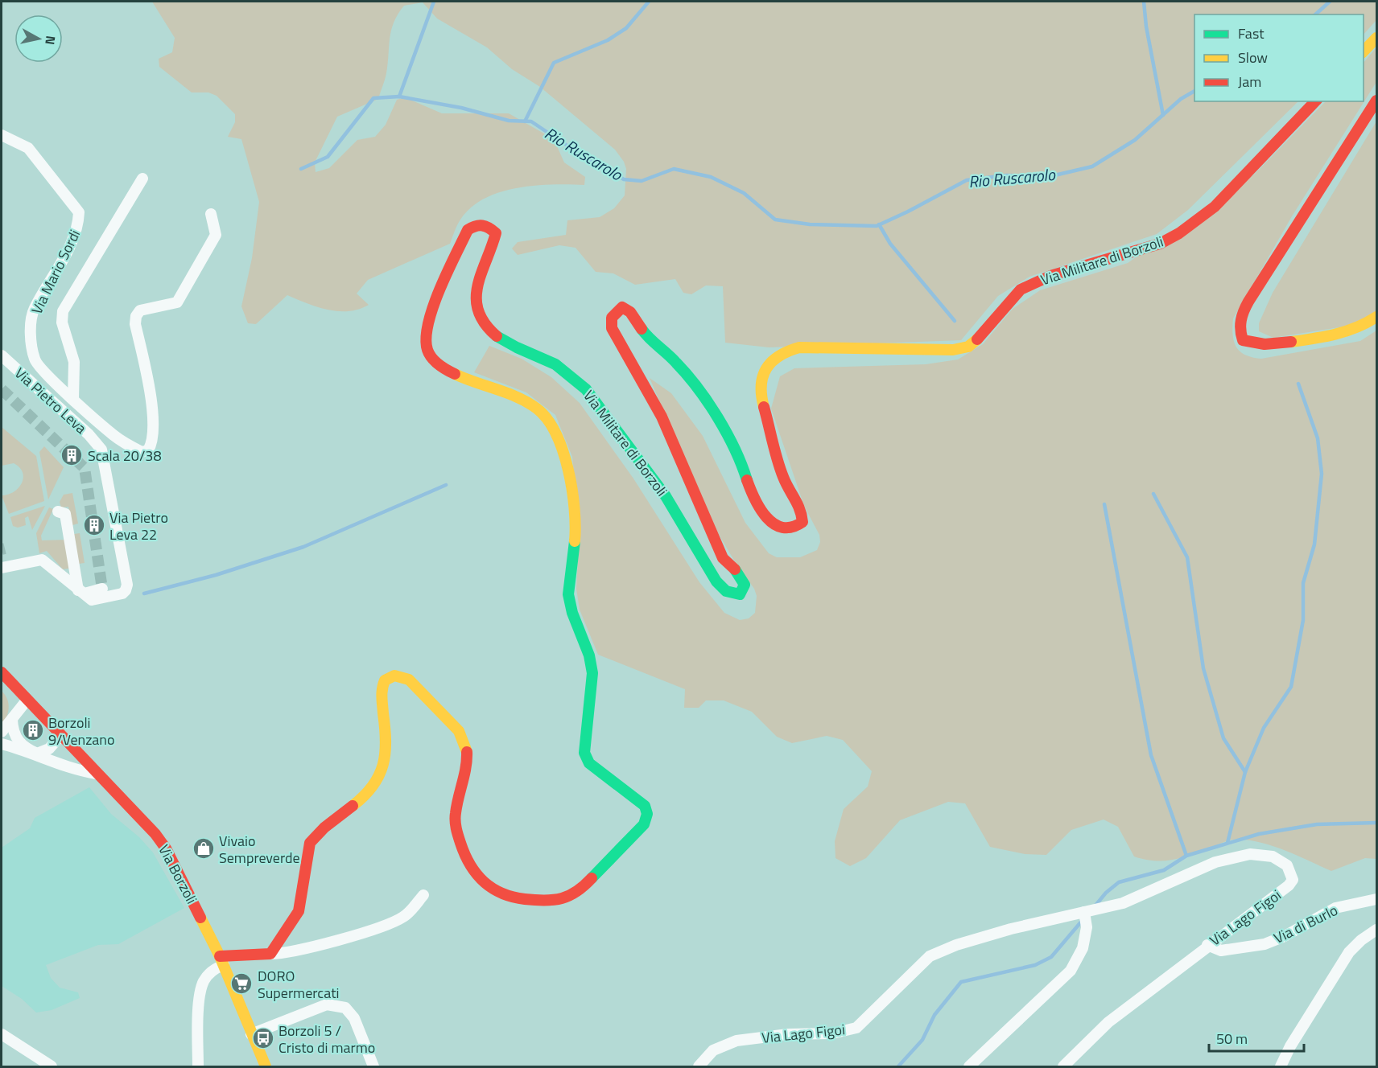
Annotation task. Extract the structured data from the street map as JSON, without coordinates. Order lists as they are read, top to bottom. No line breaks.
{"streets":{"street":["Via Militare di Borzoli","Via Mario Sordi","Via Pietro Leva","Via Borzoli","Via Lago Figoi","Via di Burlo"]},"crossings":[["Via Lago Figoi","Via di Burlo"]],"water":["Rio Ruscarolo"],"places":{"building":["Scala 20/38","Via Pietro Leva 22","Borzoli 9/Venzano"],"shop":["Vivaio Sempreverde"],"supermarket":["DORO Supermercati"],"bus stop":["Borzoli 5 / Cristo di marmo"]},"legend":["Fast","Slow","Jam"],"scale_bar":"50 m","north":"right"}
